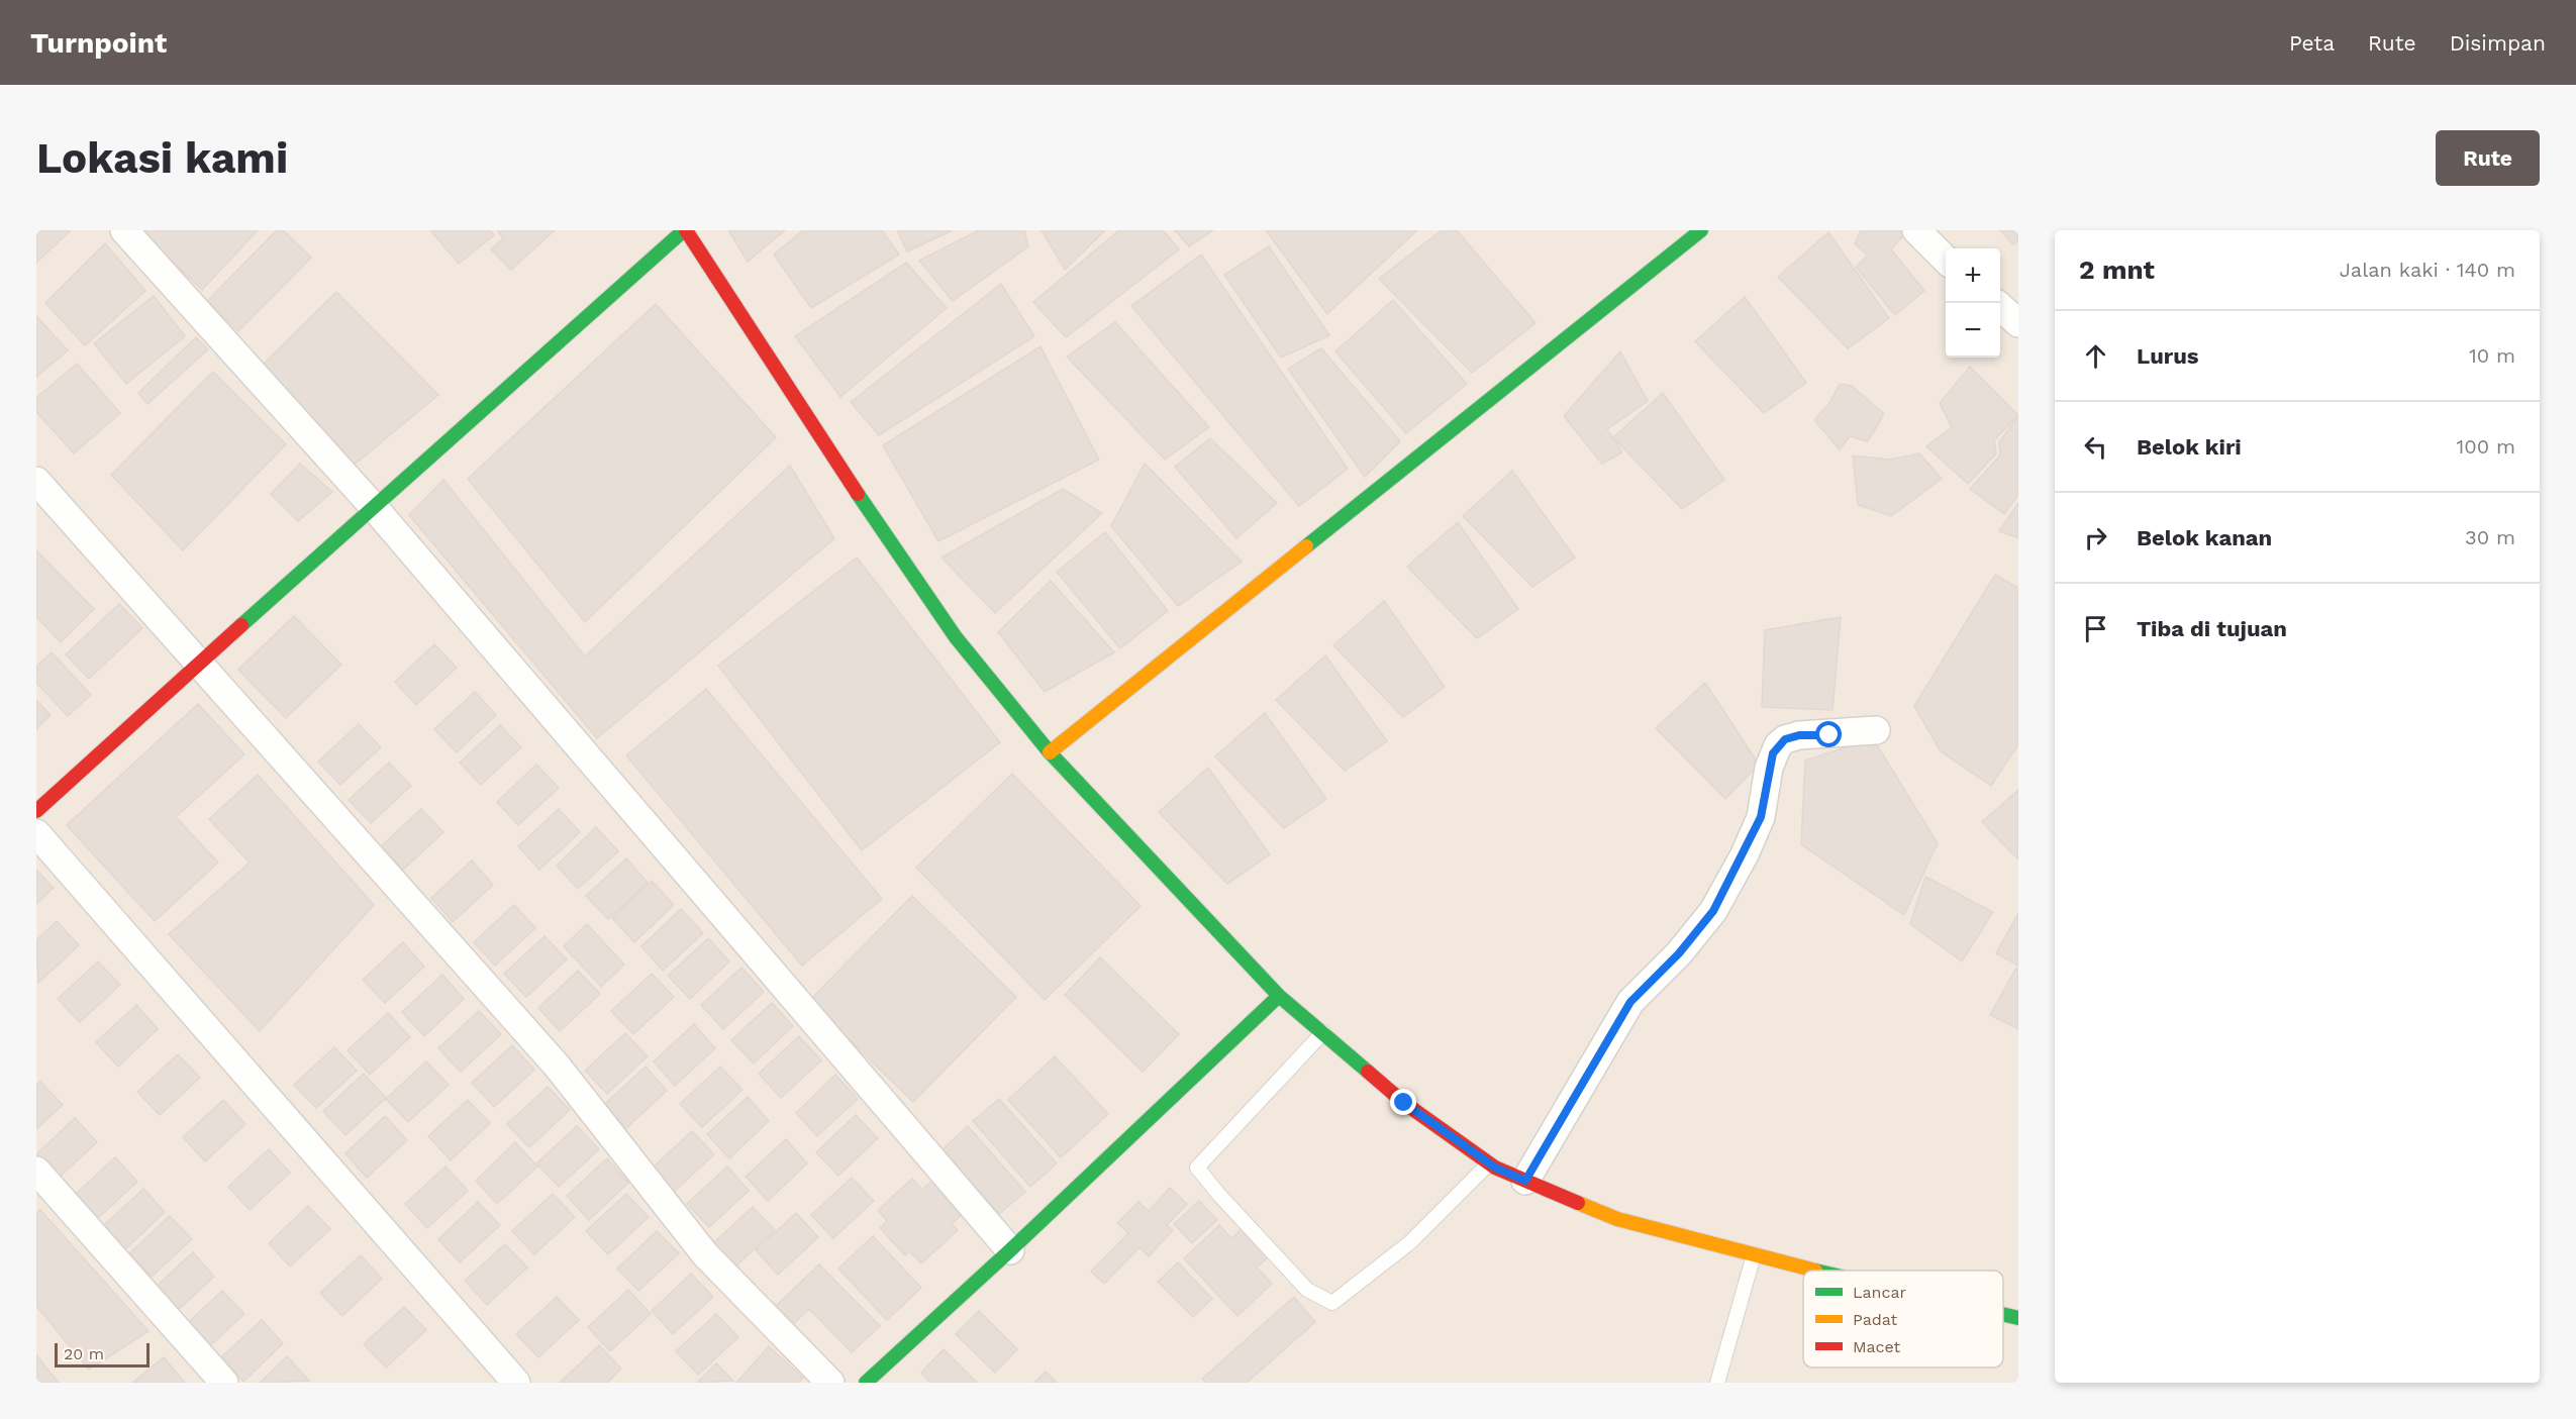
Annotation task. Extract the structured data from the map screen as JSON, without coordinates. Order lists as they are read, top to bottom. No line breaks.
{"legend":["Lancar","Padat","Macet"],"scale_bar":"20 m","page":{"header":"Turnpoint","nav":["Peta","Rute","Disimpan"],"buttons":"Rute","title":"Lokasi kami","heading":["2 mnt","Jalan kaki · 140 m"],"map_buttons":["+","−"],"list":[["Lurus","10 m"],["Belok kiri","100 m"],["Belok kanan","30 m"],"Tiba di tujuan"],"scale":"20 m"}}
